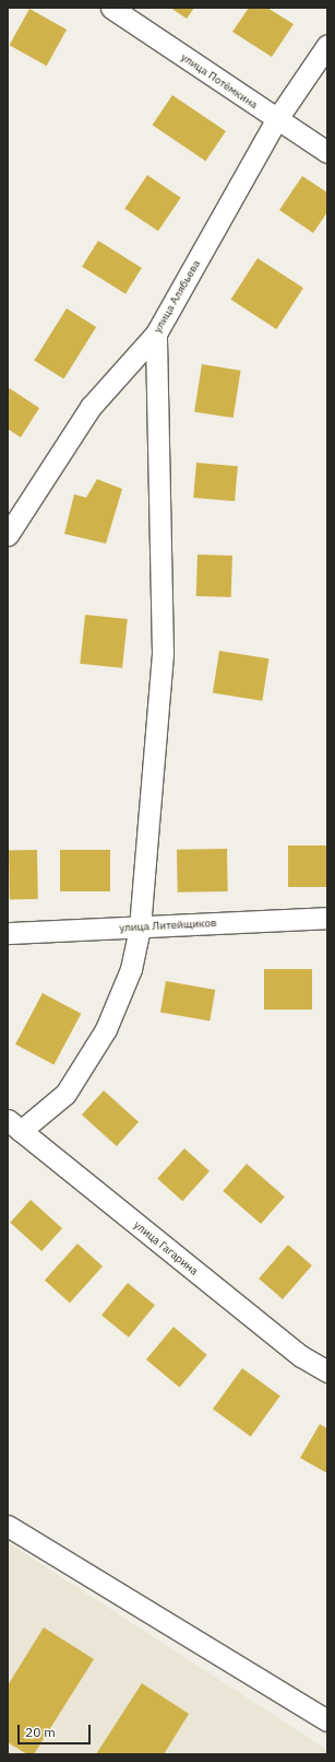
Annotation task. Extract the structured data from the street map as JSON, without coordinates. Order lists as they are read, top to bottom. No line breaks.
{"streets":{"street":["улица Потёмкина","улица Алябьева","улица Литейщиков","улица Гагарина"]},"crossings":[["улица Потёмкина","улица Алябьева"]],"scale_bar":"20 m"}
